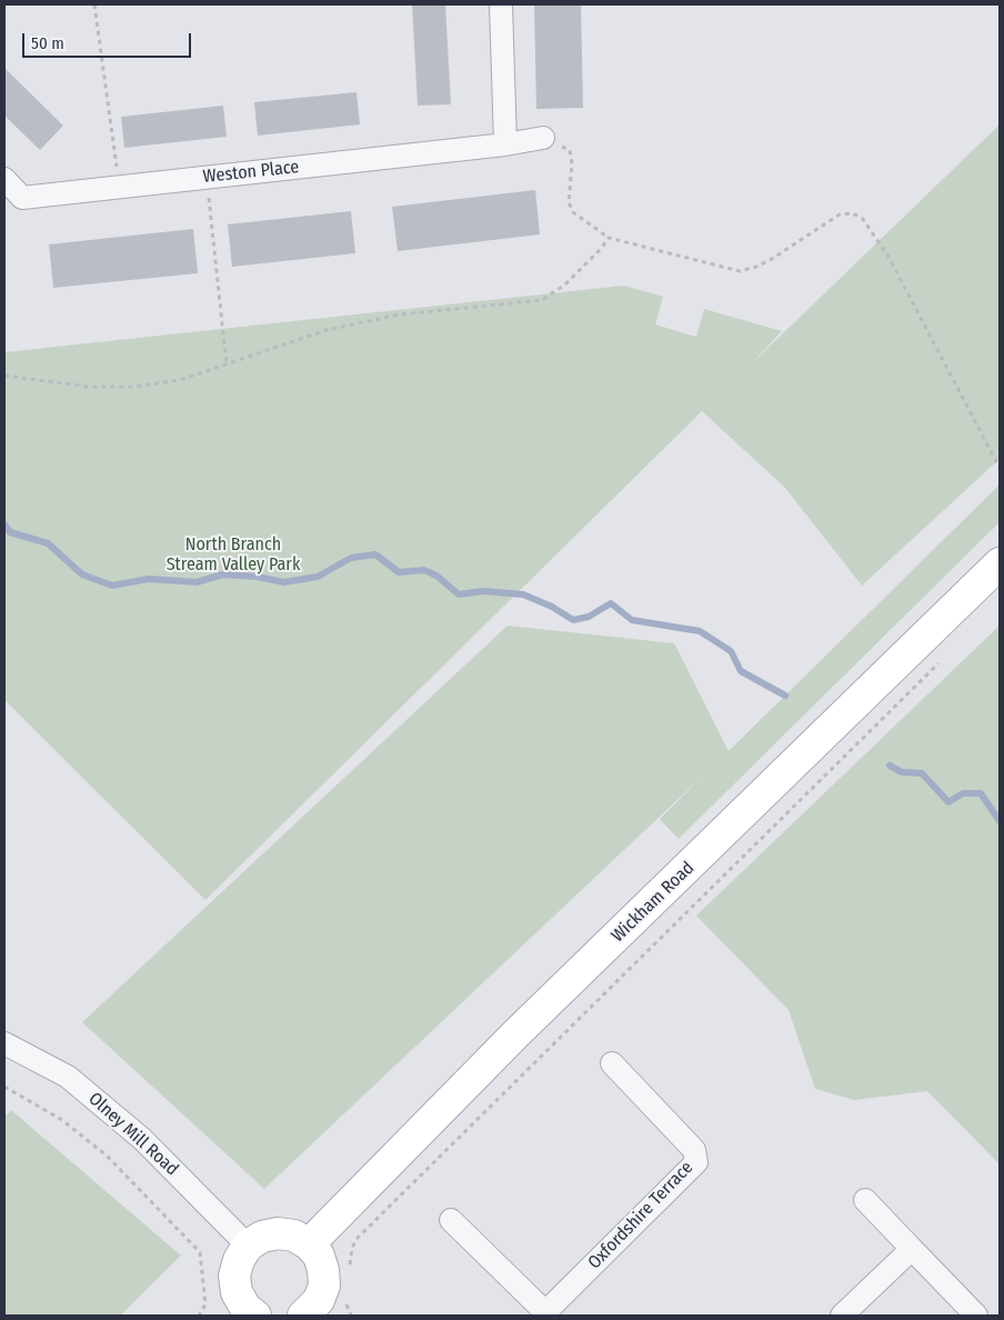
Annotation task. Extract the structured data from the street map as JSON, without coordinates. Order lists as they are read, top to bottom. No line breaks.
{"streets":{"street":["Weston Place","Wickham Road","Olney Mill Road","Oxfordshire Terrace"]},"parks":["North Branch Stream Valley Park"],"scale_bar":"50 m"}
